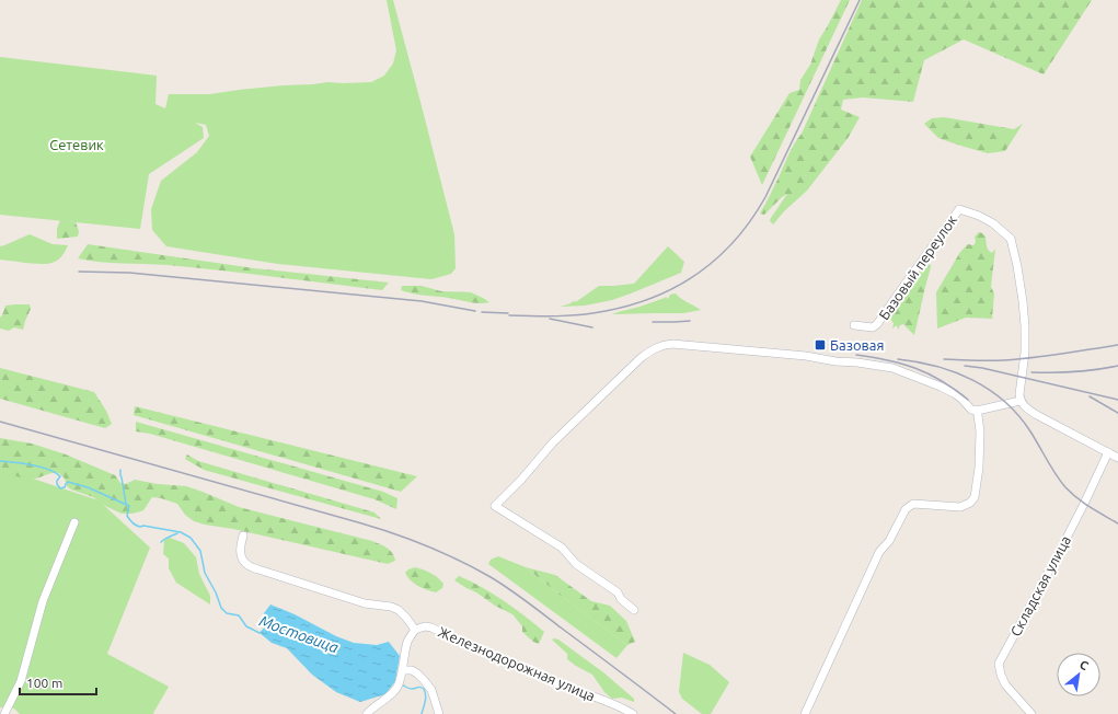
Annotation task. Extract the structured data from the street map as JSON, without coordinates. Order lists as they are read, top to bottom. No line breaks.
{"streets":{"street":["Базовый переулок","Складская улица","Железнодорожная улица"]},"water":["Мостовица"],"parks":["Сетевик"],"places":{"transit":["Базовая"]},"scale_bar":"100 m","north":"top right"}
